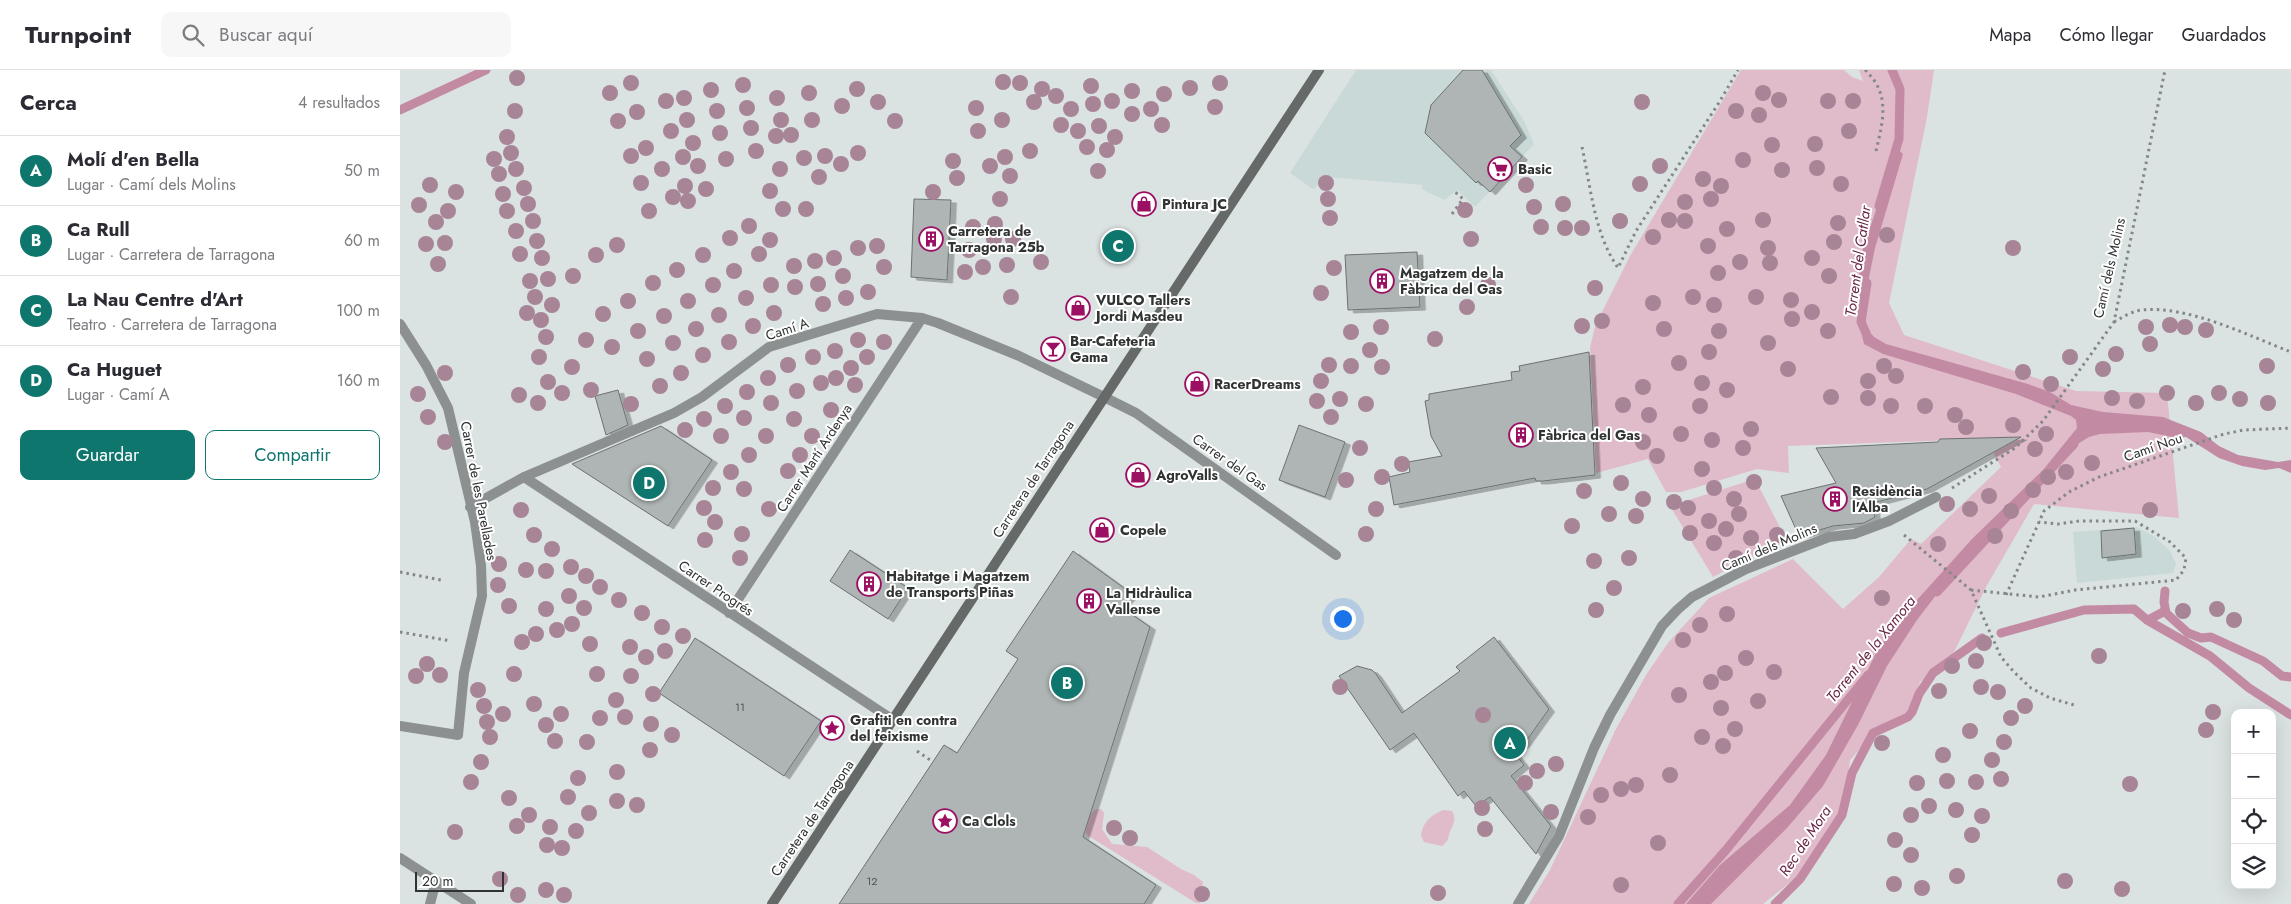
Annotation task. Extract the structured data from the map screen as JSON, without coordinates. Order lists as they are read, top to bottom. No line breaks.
{"streets":{"main road":["Carretera de Tarragona"],"street":["Camí dels Molins","Camí A","Carrer Martí Ardenya","Carrer del Gas","Carrer de les Parellades","Carrer Progrés"],"path":["Camí Nou"]},"crossings":[["Camí A","Carrer Martí Ardenya"],["Camí A","Carrer del Gas"],["Camí A","Carretera de Tarragona"],["Camí A","Carrer de les Parellades"],["Camí A","Carrer Progrés"],["Carrer Martí Ardenya","Carrer Progrés"],["Carrer del Gas","Carretera de Tarragona"],["Carretera de Tarragona","Carrer Progrés"]],"water":["Torrent del Catllar","Torrent de la Xamora","Rec de Mora"],"places":{"supermarket":["Basic"],"shop":["Pintura JC","VULCO Tallers Jordi Masdeu","RacerDreams","AgroValls","Copele"],"building":["Carretera de Tarragona 25b","Magatzem de la Fàbrica del Gas","Fàbrica del Gas","Residència l'Alba","Habitatge i Magatzem de Transports Piñas","La Hidràulica Vallense"],"bar":["Bar-Cafeteria Gama"],"place":["Grafiti en contra del feixisme","Ca Clols"]},"house_numbers":["11","12"],"scale_bar":"20 m","page":{"header":"Turnpoint","search":"Buscar aquí","nav":["Mapa","Cómo llegar","Guardados"],"heading":["Cerca","4 resultados"],"list":[{"mark":"A","name":"Molí d'en Bella","note":"Lugar · Camí dels Molins","value":"50 m"},{"mark":"B","name":"Ca Rull","note":"Lugar · Carretera de Tarragona","value":"60 m"},{"mark":"C","name":"La Nau Centre d'Art","note":"Teatro · Carretera de Tarragona","value":"100 m"},{"mark":"D","name":"Ca Huguet","note":"Lugar · Camí A","value":"160 m"}],"pins":["C","D","B","A"],"buttons":["Guardar","Compartir"],"map_buttons":["+","−"],"scale":"20 m"}}
